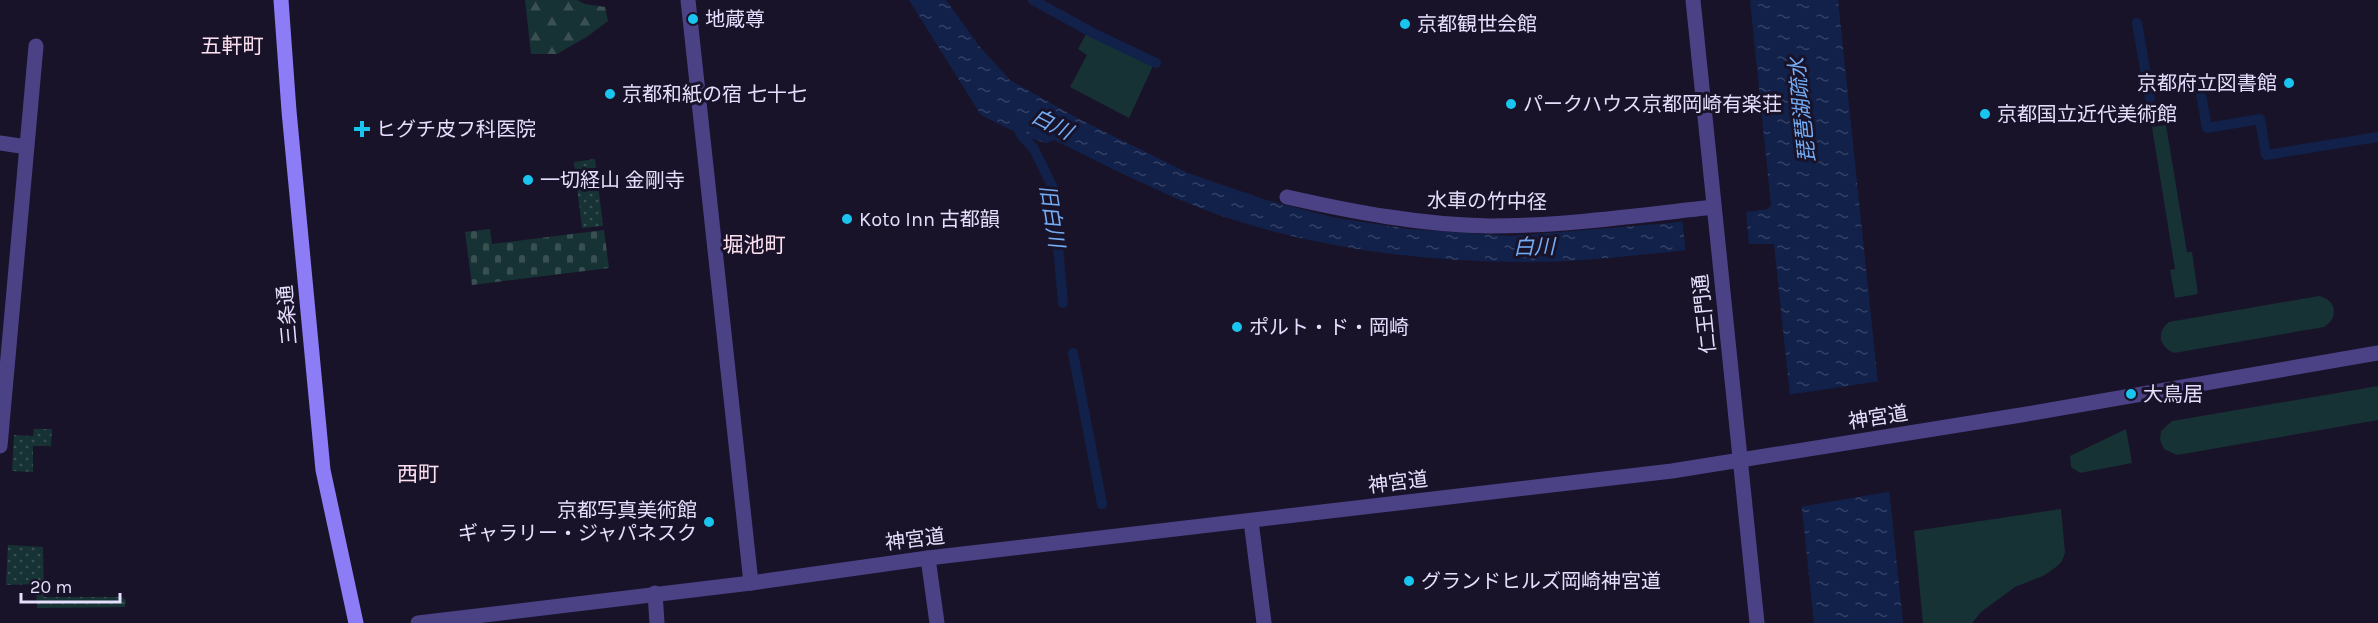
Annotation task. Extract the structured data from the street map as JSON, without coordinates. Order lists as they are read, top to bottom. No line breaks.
{"streets":{"main road":["三条通"],"street":["水車の竹中径","仁王門通","神宮道"]},"crossings":[["水車の竹中径","仁王門通"],["仁王門通","神宮道"]],"districts":["五軒町","堀池町","西町"],"water":["琵琶湖疏水","白川","旧白川"],"places":{"other":["地蔵尊","京都観世会館","京都府立図書館","京都和紙の宿 七十七","パークハウス京都岡崎有楽荘","京都国立近代美術館","一切経山 金剛寺","Koto Inn 古都韻","ポルト・ド・岡崎","大鳥居","京都写真美術館 ギャラリー・ジャパネスク","グランドヒルズ岡崎神宮道"],"health":["ヒグチ皮フ科医院"]},"scale_bar":"20 m"}
